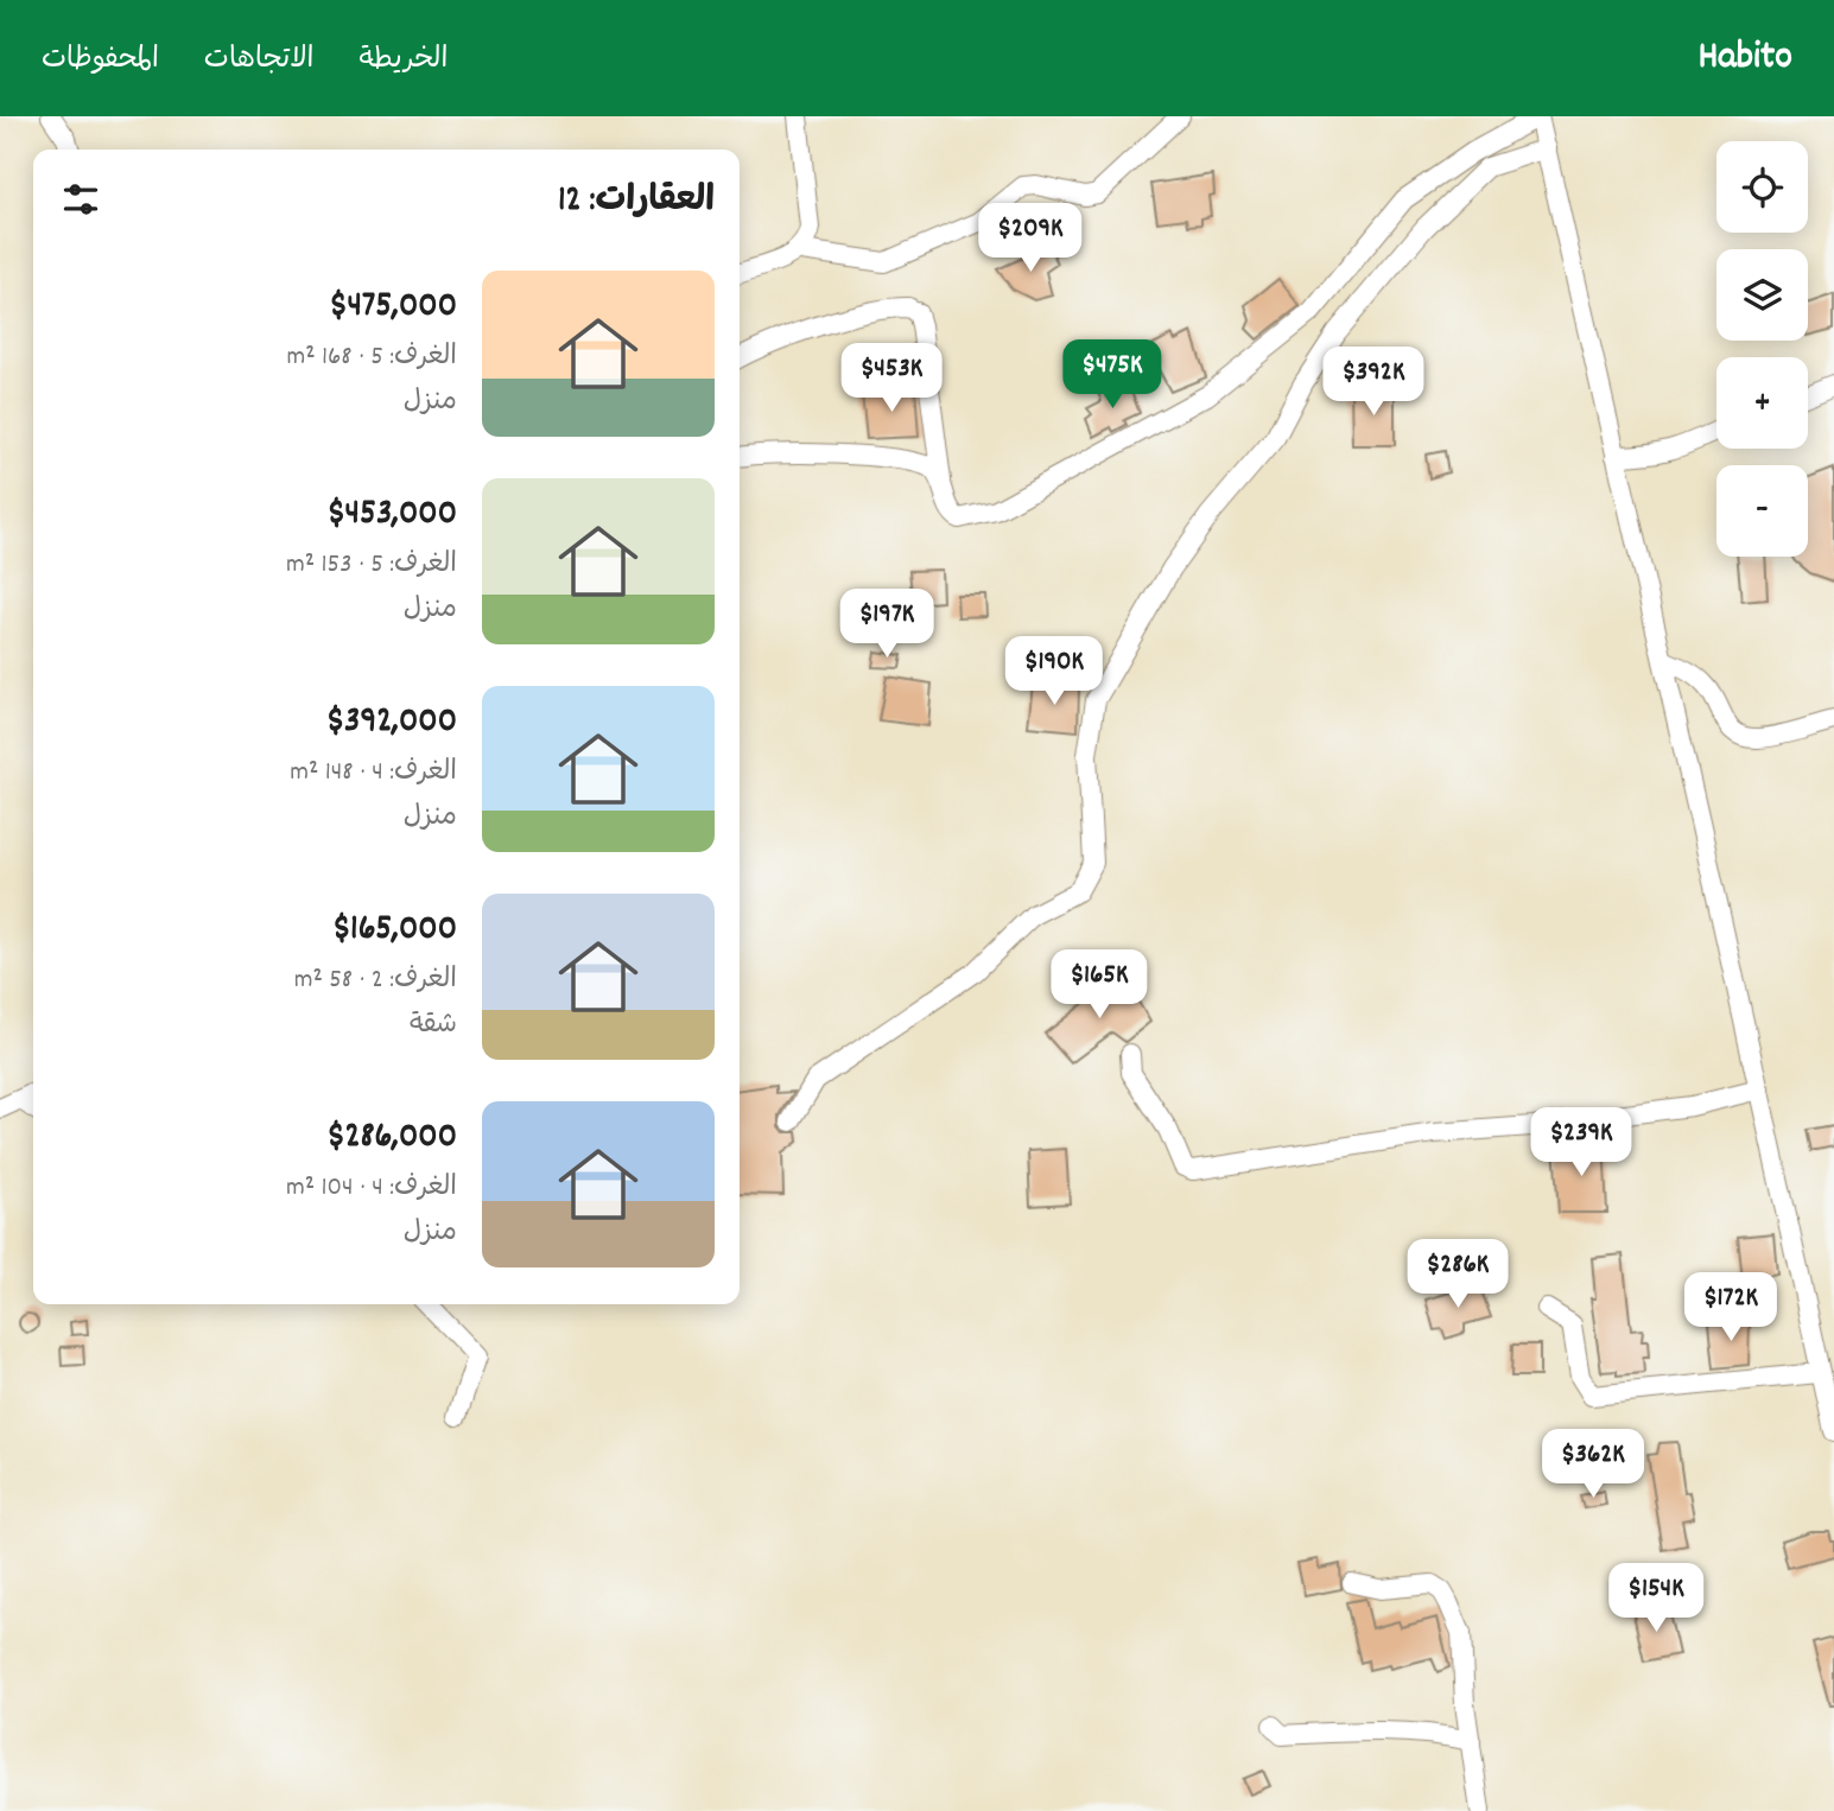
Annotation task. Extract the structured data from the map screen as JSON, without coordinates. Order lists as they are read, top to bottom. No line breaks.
{"page":{"header":"Habito","nav":["الخريطة","الاتجاهات","المحفوظات"],"map_buttons":["+","−"],"heading":"العقارات: 12","price":["$209K","$475K","$453K","$392K","$197K","$190K","$165K","$239K","$286K","$172K","$362K","$154K"],"list":[{"name":"$475,000","note":"الغرف: 5 · 168 m² · منزل"},{"name":"$453,000","note":"الغرف: 5 · 153 m² · منزل"},{"name":"$392,000","note":"الغرف: 4 · 148 m² · منزل"},{"name":"$165,000","note":"الغرف: 2 · 58 m² · شقة"},{"name":"$286,000","note":"الغرف: 4 · 104 m² · منزل"}]}}
